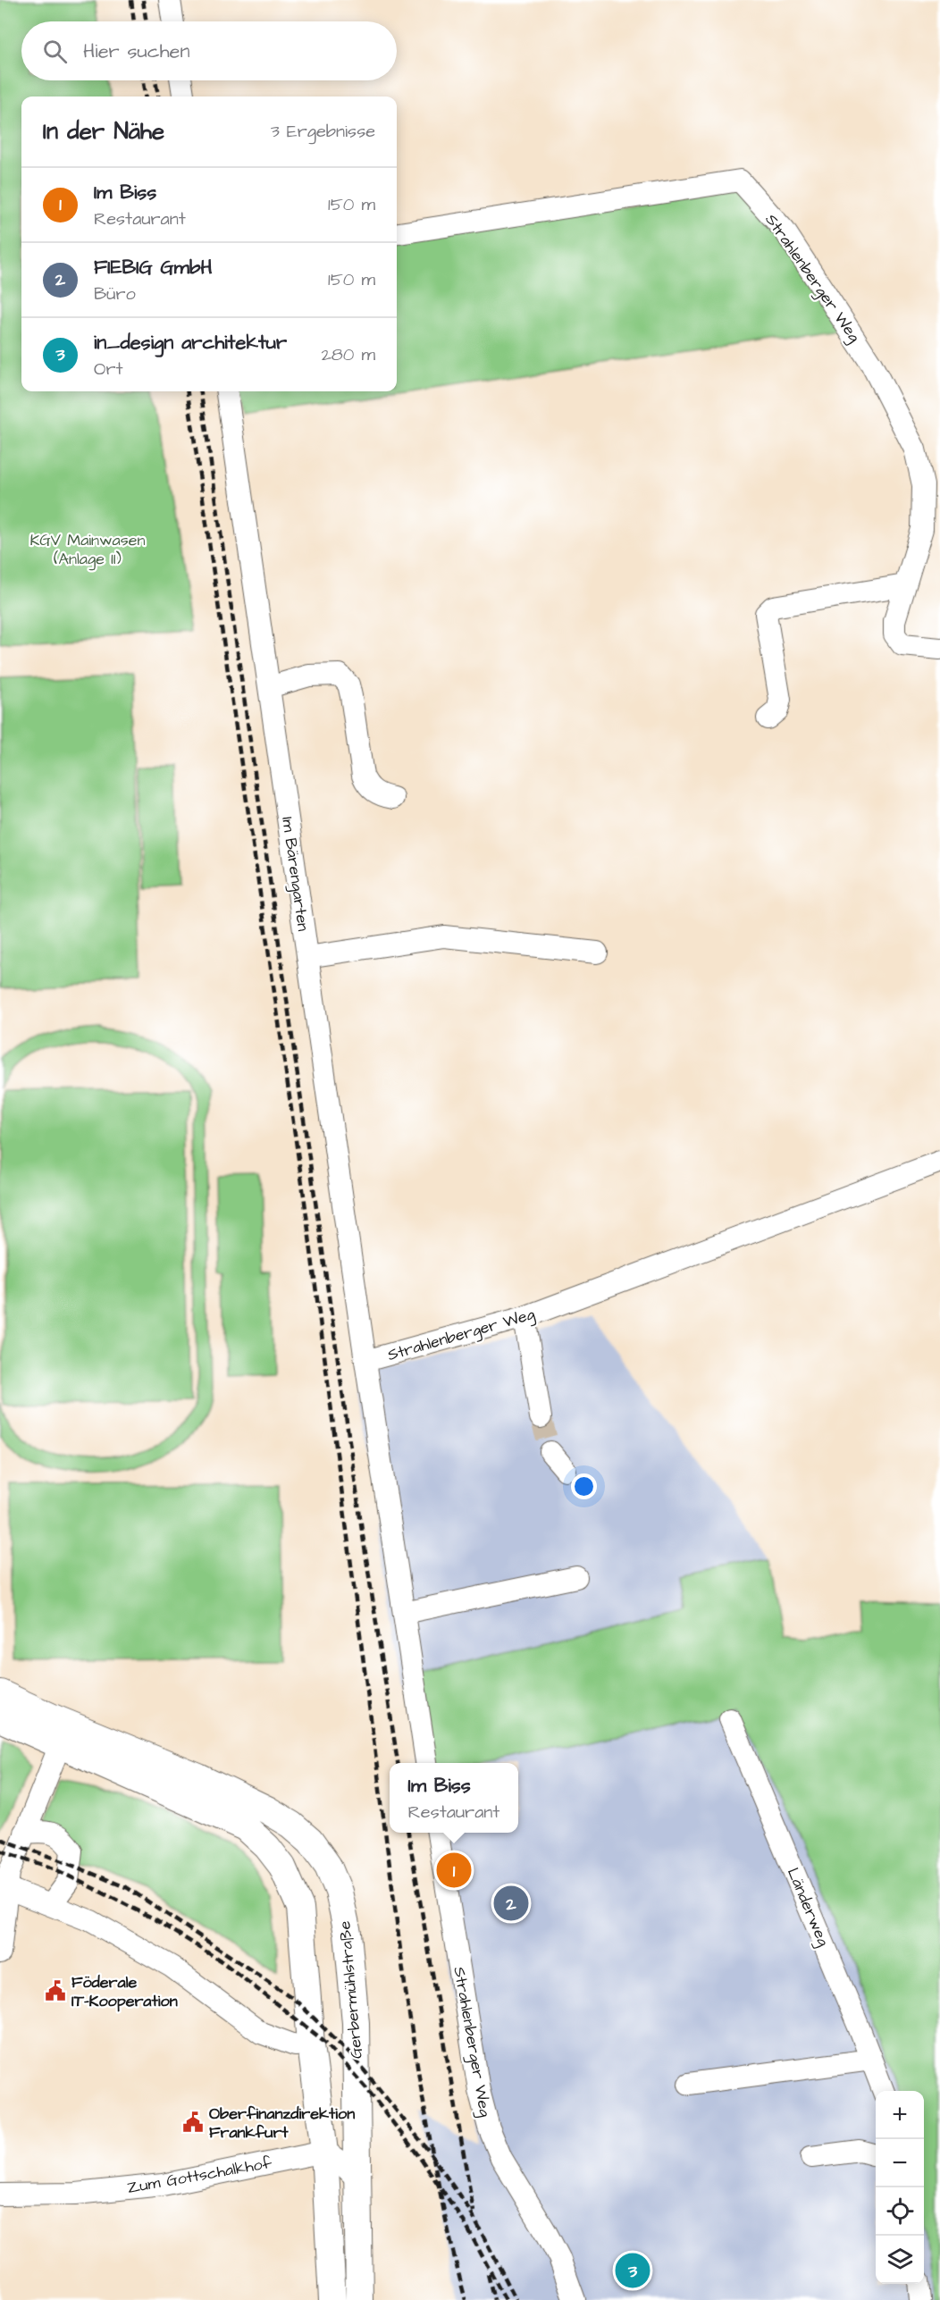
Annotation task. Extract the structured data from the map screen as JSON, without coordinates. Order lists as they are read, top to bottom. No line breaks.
{"streets":{"main road":["Gerbermühlstraße"],"street":["Strahlenberger Weg","Im Bärengarten","Länderweg","Zum Gottschalkhof"]},"crossings":[["Strahlenberger Weg","Im Bärengarten"]],"parks":["KGV Mainwasen (Anlage II)"],"places":{"public building":["Föderale IT-Kooperation","Oberfinanzdirektion Frankfurt"]},"page":{"search":"Hier suchen","heading":["In der Nähe","3 Ergebnisse"],"list":[{"mark":"1","name":"Im Biss","note":"Restaurant","value":"150 m"},{"mark":"2","name":"FIEBIG GmbH","note":"Büro","value":"150 m"},{"mark":"3","name":"in_design architektur","note":"Ort","value":"280 m"}],"popup":["Im Biss","Restaurant"],"pins":["1","2","3"],"map_buttons":["+","−"]}}
